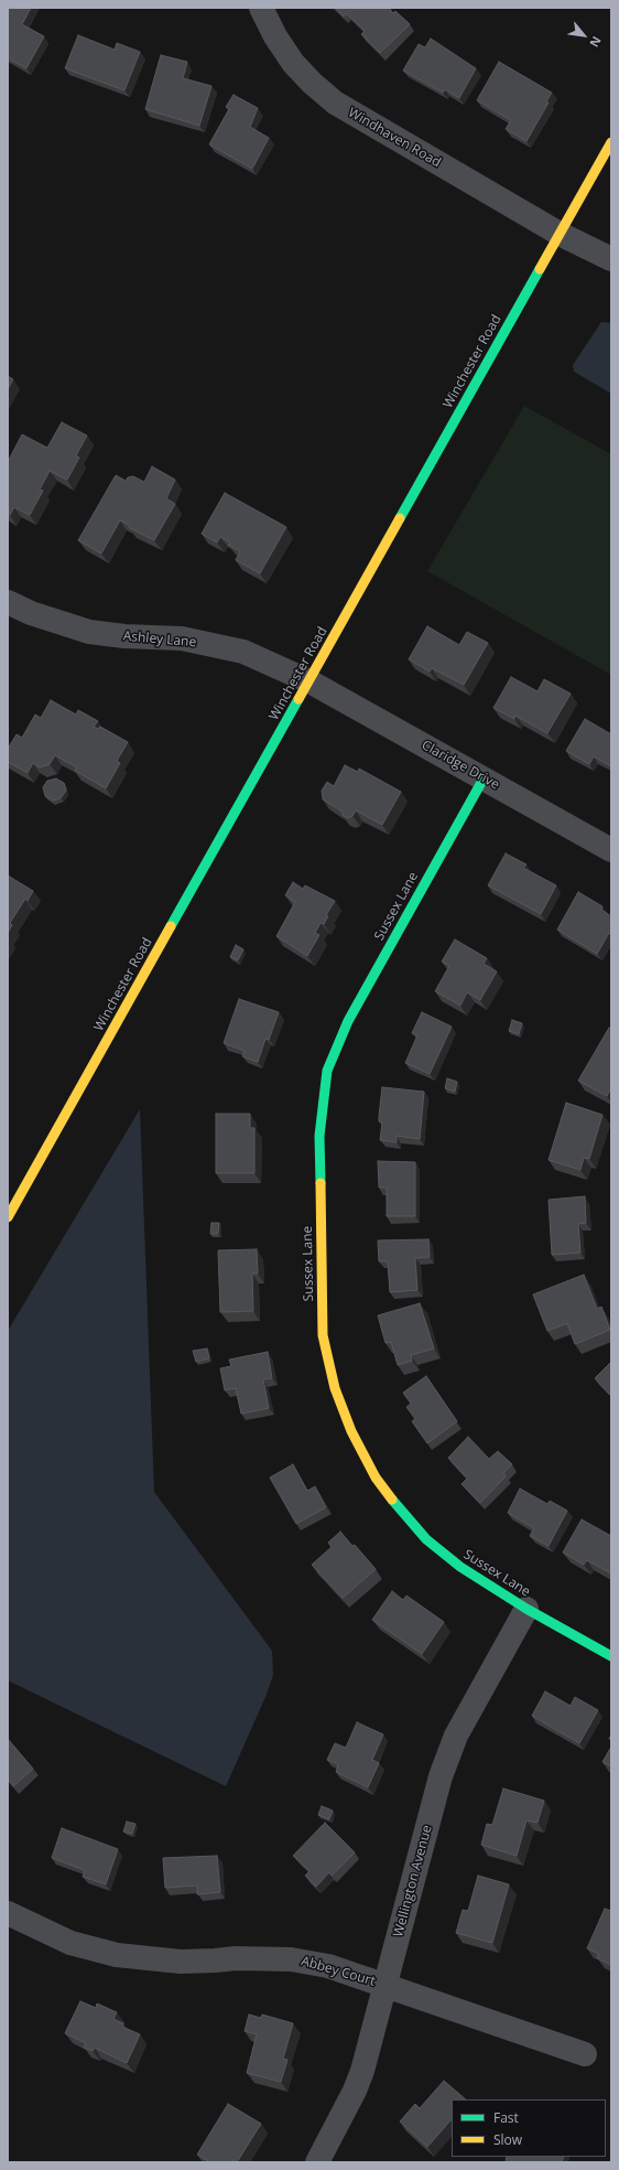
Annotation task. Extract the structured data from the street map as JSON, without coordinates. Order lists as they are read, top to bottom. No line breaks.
{"streets":{"main road":["Winchester Road","Sussex Lane"],"street":["Windhaven Road","Ashley Lane","Claridge Drive","Wellington Avenue","Abbey Court"]},"crossings":[["Windhaven Road","Winchester Road"],["Winchester Road","Ashley Lane"],["Winchester Road","Claridge Drive"],["Ashley Lane","Claridge Drive"],["Claridge Drive","Sussex Lane"],["Sussex Lane","Wellington Avenue"],["Wellington Avenue","Abbey Court"]],"legend":["Fast","Slow"],"north":"bottom right"}
